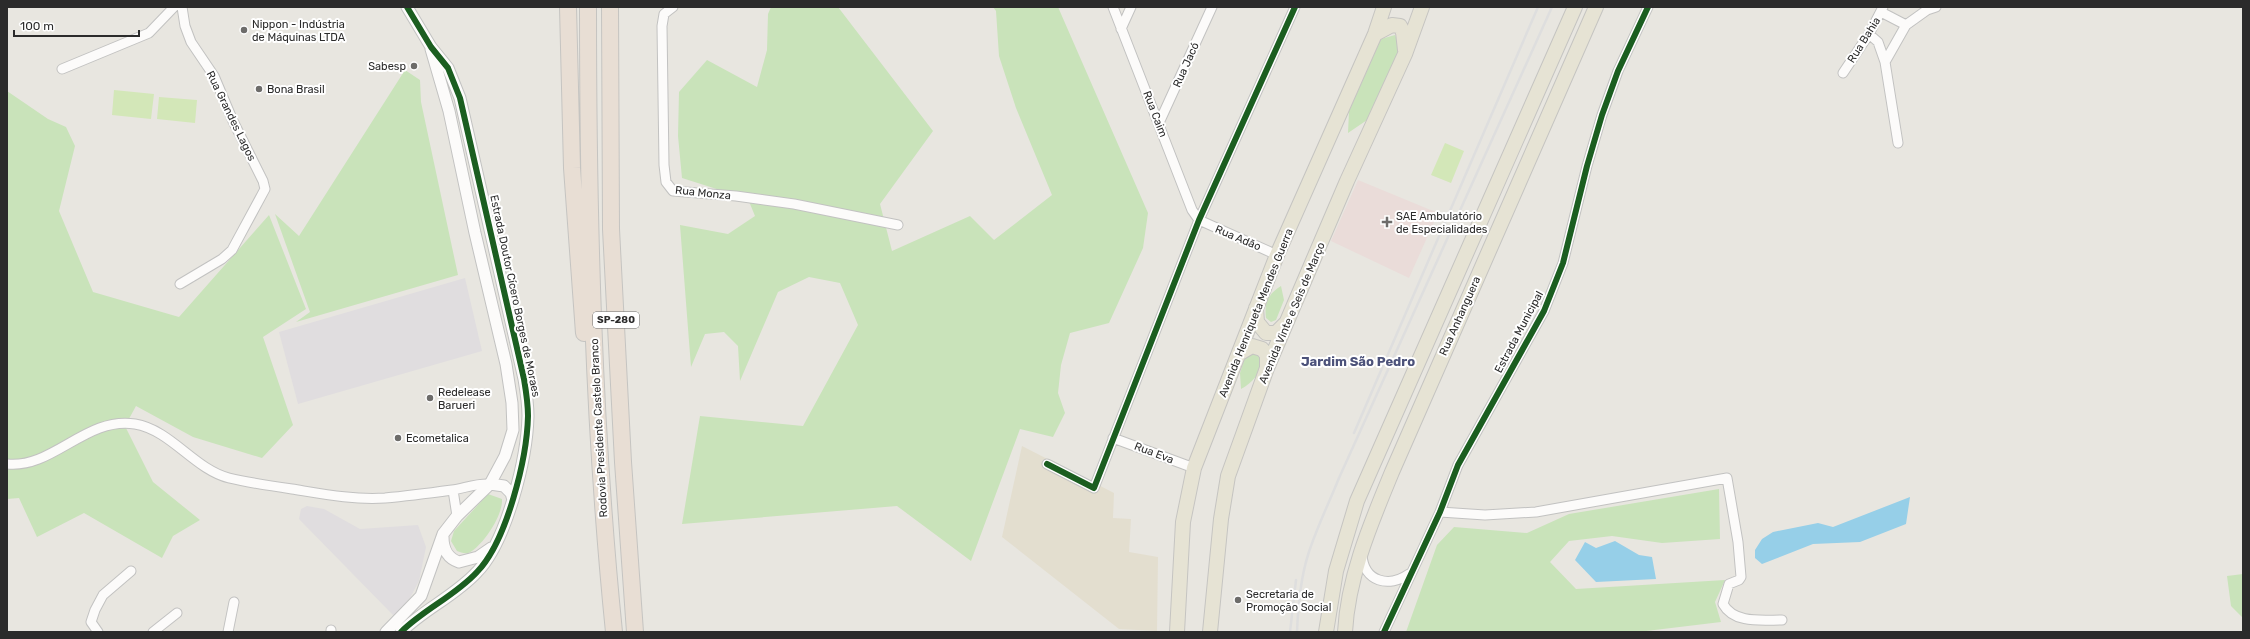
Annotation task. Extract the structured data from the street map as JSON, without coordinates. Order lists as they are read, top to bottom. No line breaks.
{"streets":{"highway":["SP-280","Rodovia Presidente Castelo Branco"],"main road":["Avenida Henriqueta Mendes Guerra","Avenida Vinte e Seis de Março","Rua Anhanguera"],"street":["Rua Bahia","Rua Jacó","Rua Caim","Rua Grandes Lagos","Rua Monza","Rua Adão","Estrada Doutor Cícero Borges de Moraes","Estrada Municipal","Rua Eva"]},"crossings":[["Rua Jacó","Rua Caim"],["Rua Caim","Rua Adão"],["Rua Adão","Avenida Henriqueta Mendes Guerra"],["Avenida Henriqueta Mendes Guerra","Rua Eva"]],"districts":["Jardim São Pedro"],"places":{"other":["Nippon - Indústria de Máquinas LTDA","Sabesp","Bona Brasil","Redelease Barueri","Ecometalica","Secretaria de Promoção Social"],"health":["SAE Ambulatório de Especialidades"]},"scale_bar":"100 m"}
